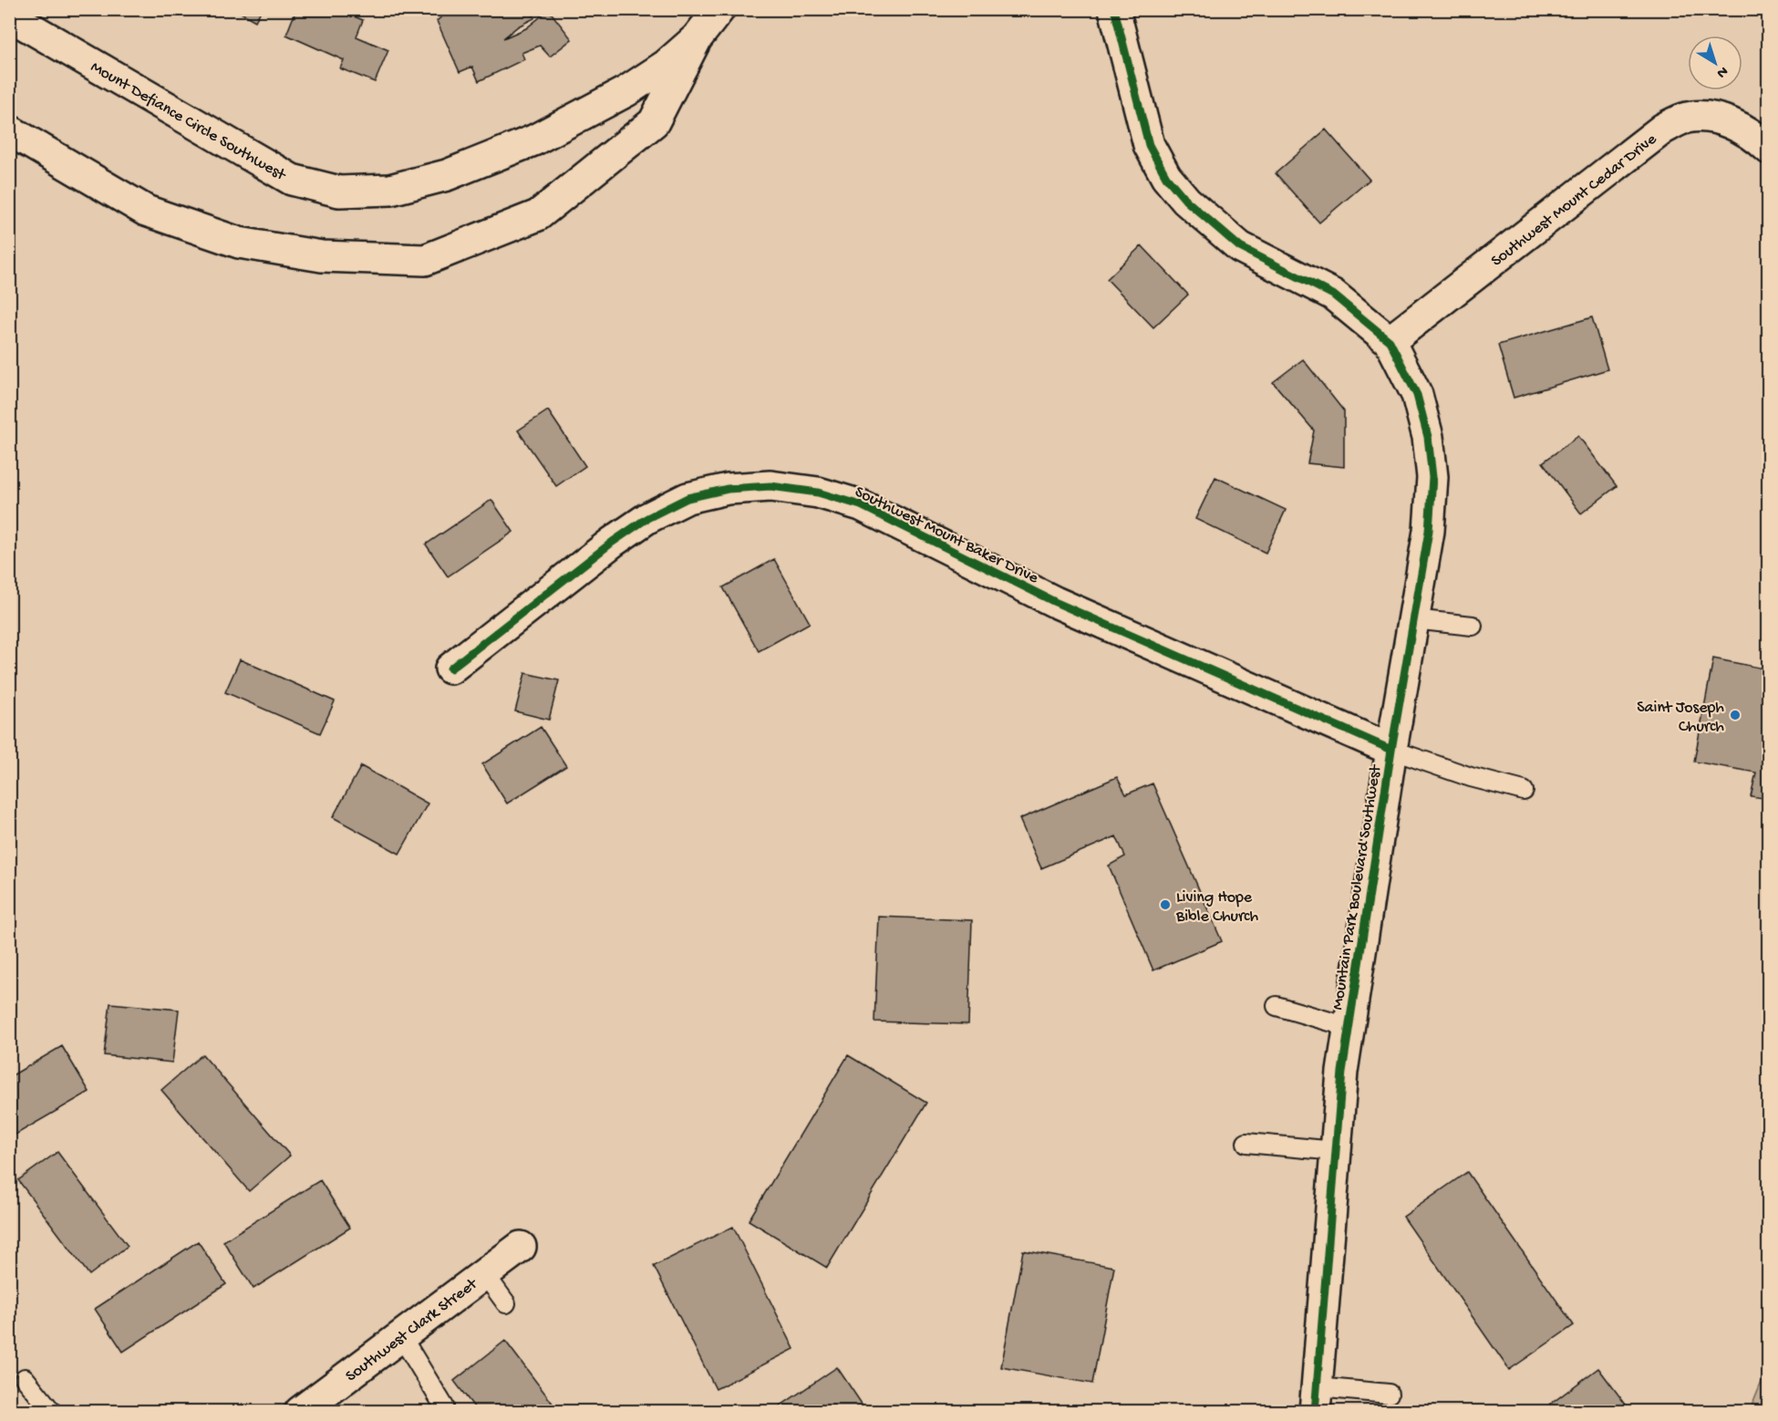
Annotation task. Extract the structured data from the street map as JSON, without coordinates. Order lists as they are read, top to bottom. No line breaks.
{"streets":{"street":["Mount Defiance Circle Southwest","Southwest Mount Cedar Drive","Southwest Mount Baker Drive","Mountain Park Boulevard Southwest","Southwest Clark Street"]},"crossings":[["Southwest Mount Cedar Drive","Mountain Park Boulevard Southwest"],["Southwest Mount Baker Drive","Mountain Park Boulevard Southwest"]],"places":["Saint Joseph Church","Living Hope Bible Church"],"north":"bottom right"}
